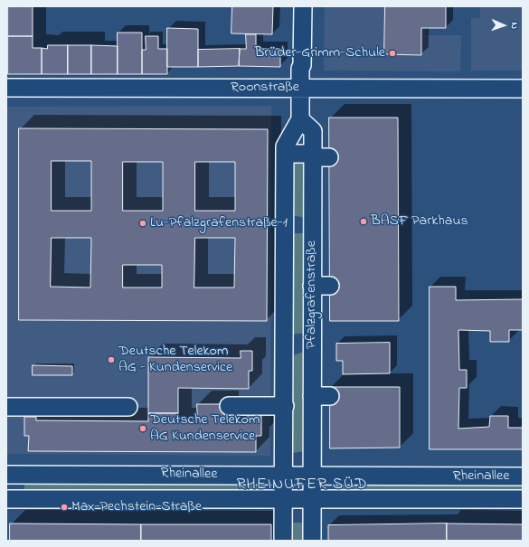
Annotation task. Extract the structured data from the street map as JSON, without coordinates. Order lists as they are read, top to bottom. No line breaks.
{"streets":{"street":["Roonstraße","Pfalzgrafenstraße","Rheinallee"]},"crossings":[["Roonstraße","Pfalzgrafenstraße"],["Pfalzgrafenstraße","Rheinallee"]],"districts":["RHEINUFER SÜD"],"places":["Brüder-Grimm-Schule","BASF Parkhaus","Lu-Pfalzgrafenstraße-1","Deutsche Telekom AG - Kundenservice","Deutsche Telekom AG Kundenservice","Max-Pechstein-Straße"],"north":"right"}
